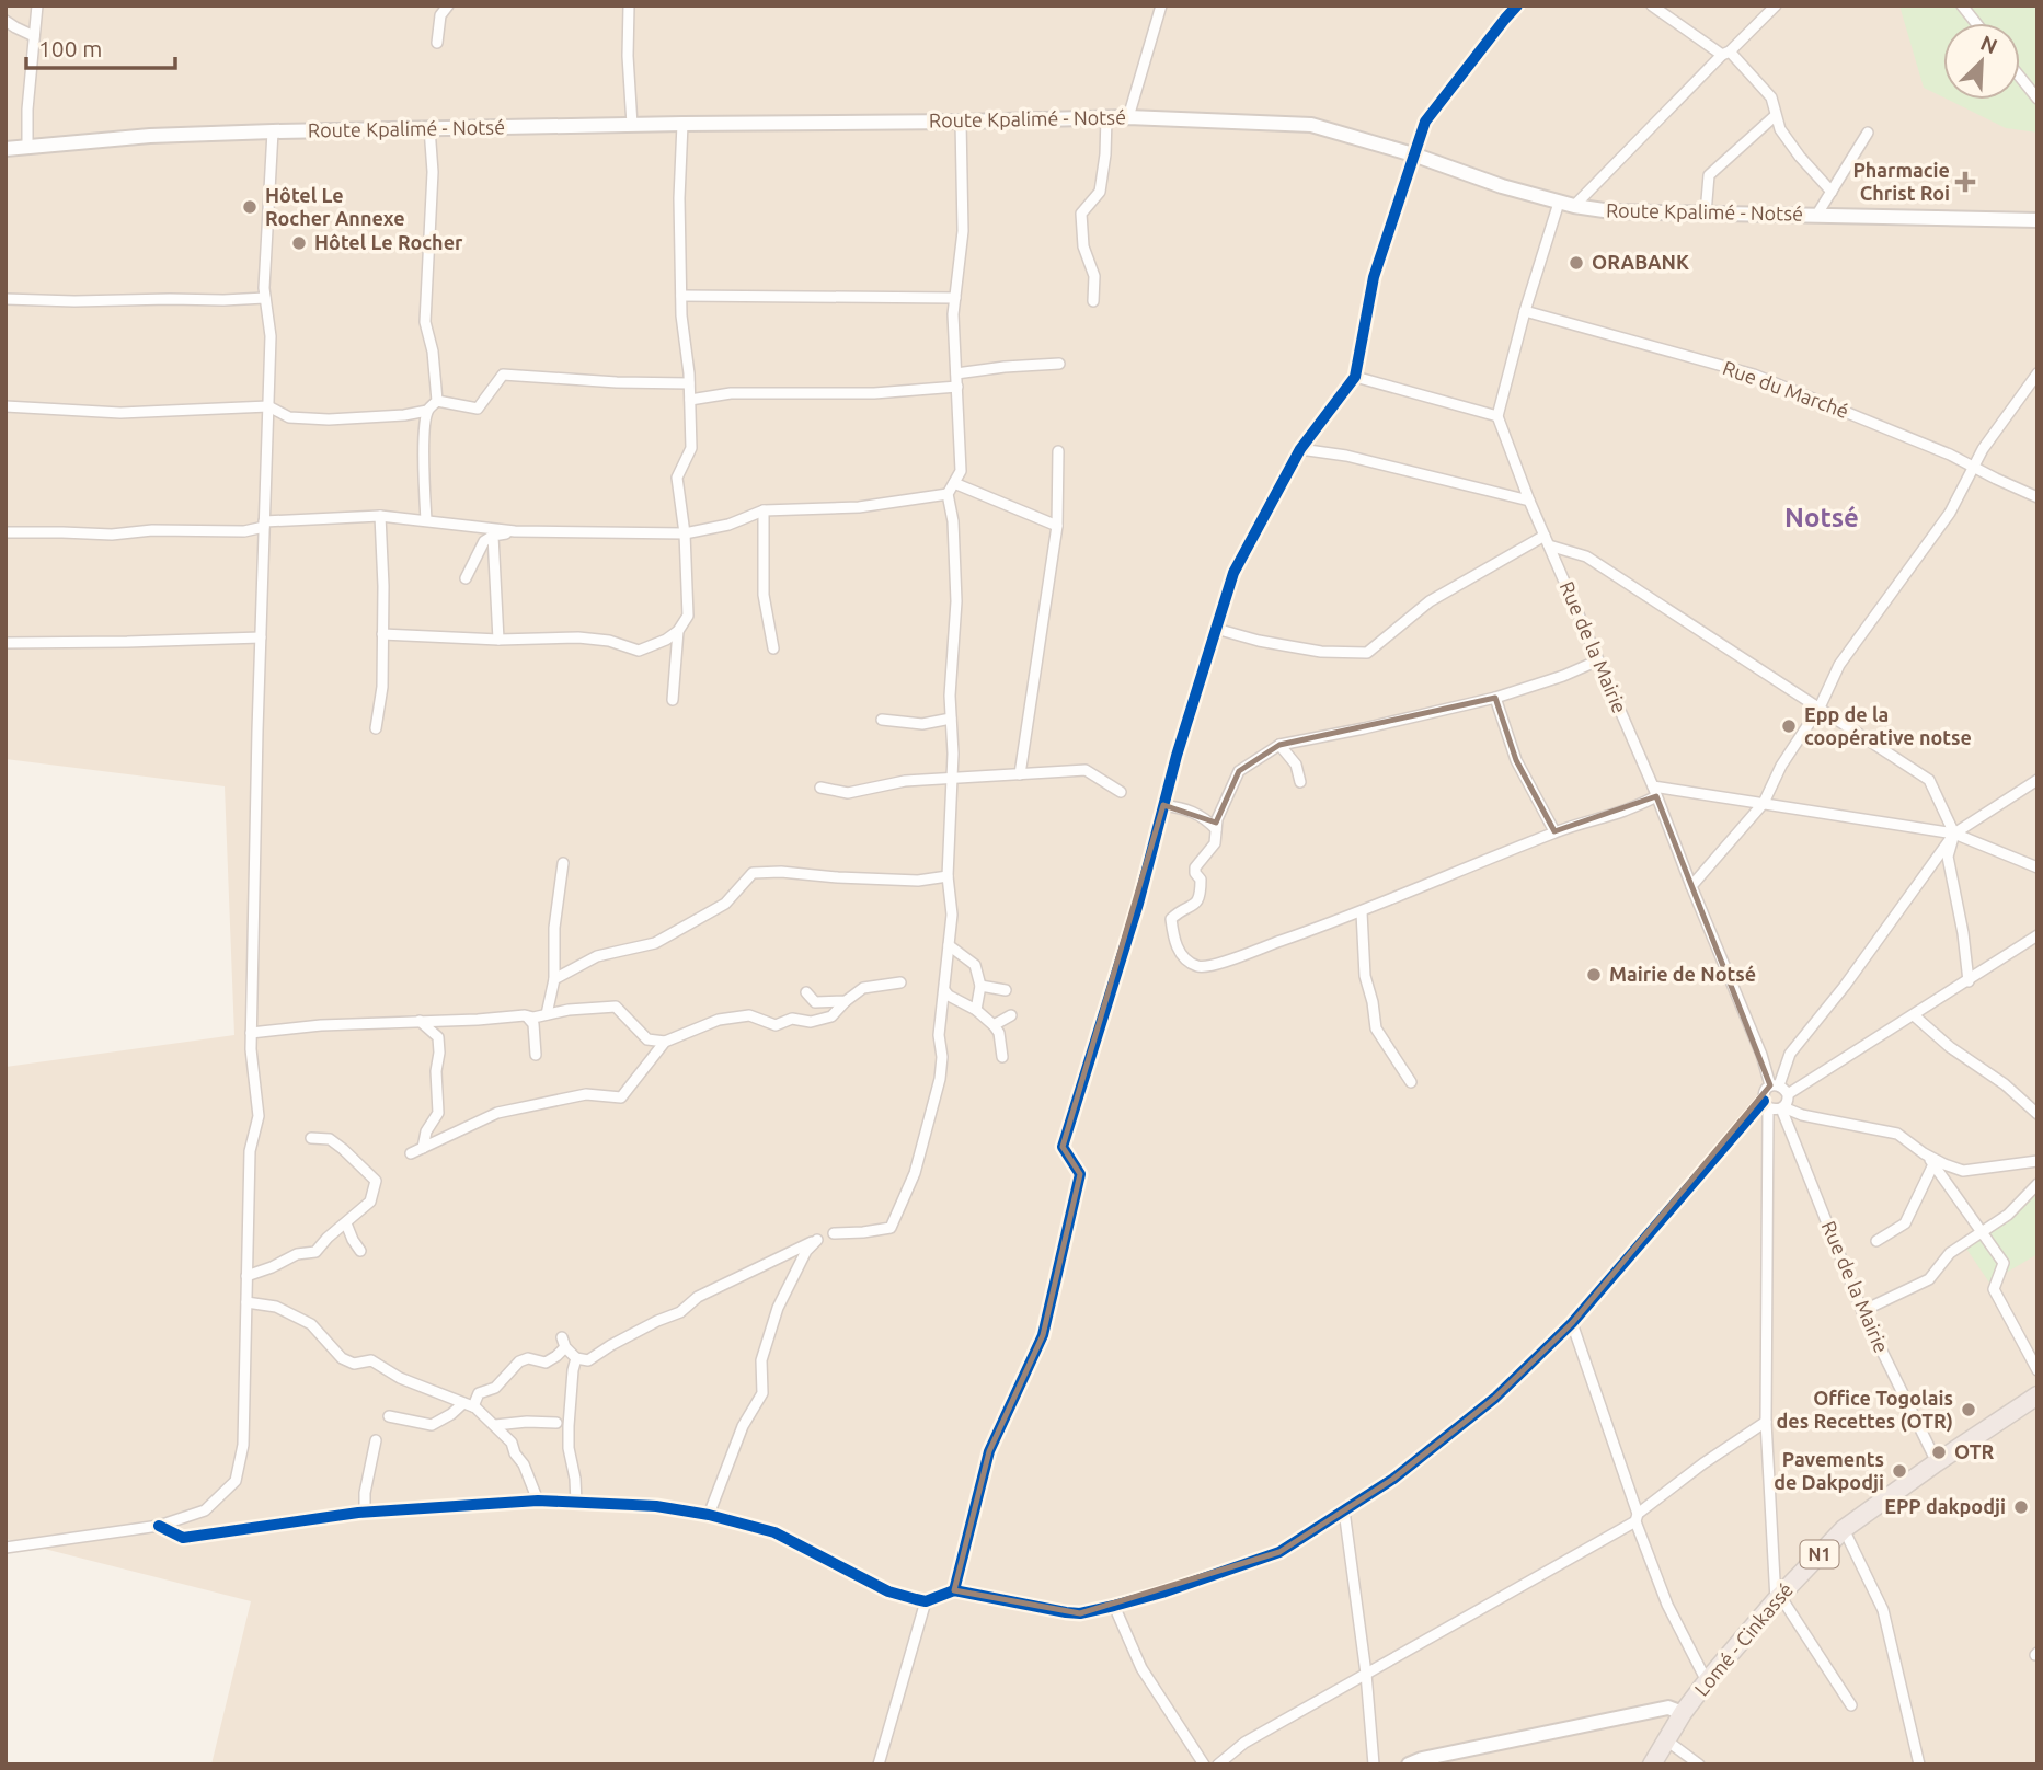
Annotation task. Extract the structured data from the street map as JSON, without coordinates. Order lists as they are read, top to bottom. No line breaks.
{"streets":{"highway":["N1","Lomé - Cinkassé"],"main road":["Route Kpalimé - Notsé"],"street":["Rue du Marché","Rue de la Mairie"]},"crossings":[["Rue de la Mairie","Lomé - Cinkassé"]],"districts":["Notsé"],"places":{"health":["Pharmacie Christ Roi"],"other":["Hôtel Le Rocher Annexe","Hôtel Le Rocher","ORABANK","Epp de la coopérative notse","Mairie de Notsé","Office Togolais des Recettes (OTR)","OTR","Pavements de Dakpodji","EPP dakpodji"]},"scale_bar":"100 m","north":"top right"}
